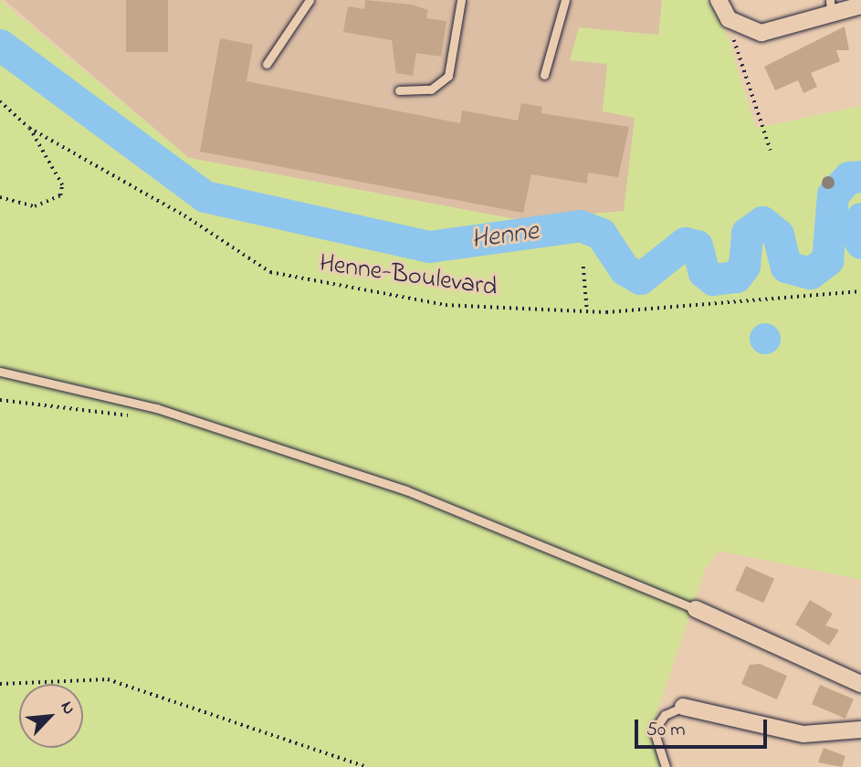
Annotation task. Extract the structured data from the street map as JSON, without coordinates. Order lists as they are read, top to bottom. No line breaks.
{"streets":{"path":["Henne-Boulevard"]},"water":["Henne"],"scale_bar":"50 m","north":"top right"}
